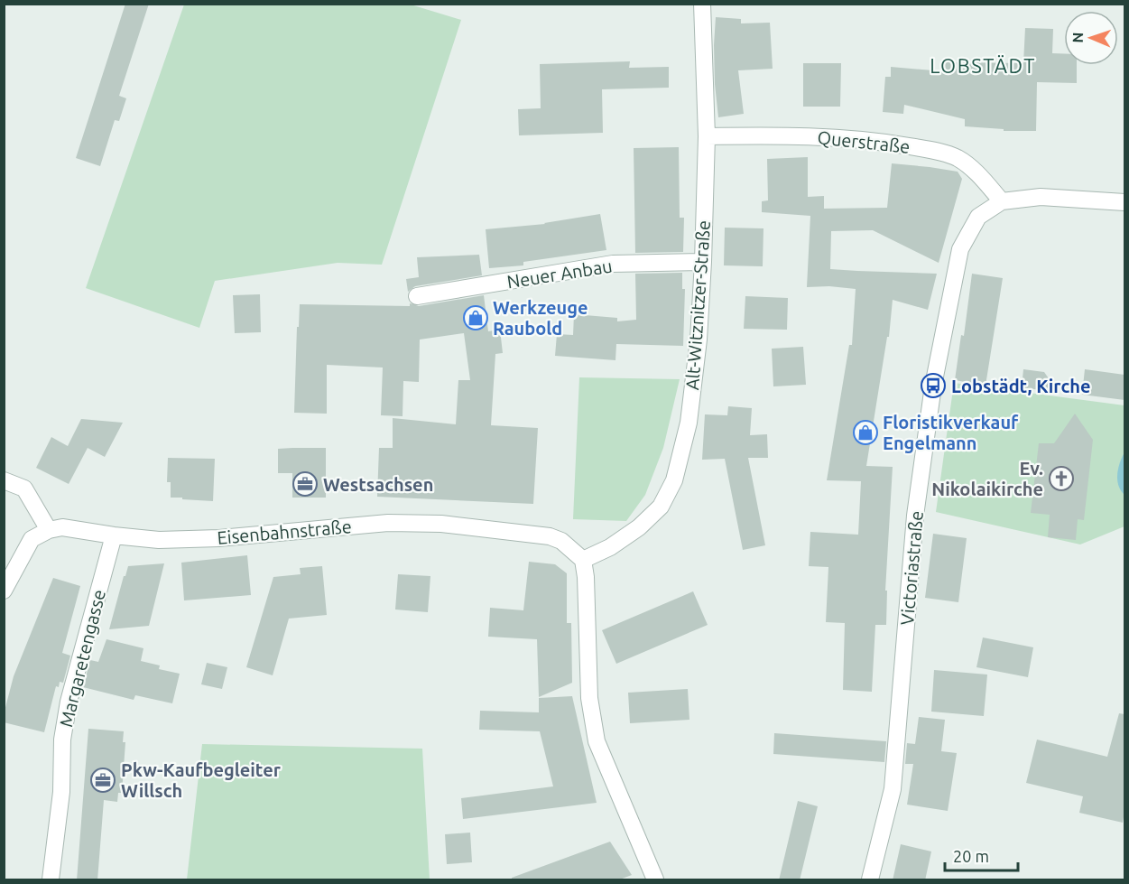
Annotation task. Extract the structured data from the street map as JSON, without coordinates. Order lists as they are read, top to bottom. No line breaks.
{"streets":{"street":["Querstraße","Neuer Anbau","Alt-Witznitzer-Straße","Eisenbahnstraße","Victoriastraße","Margaretengasse"]},"crossings":[["Querstraße","Alt-Witznitzer-Straße"],["Querstraße","Victoriastraße"],["Neuer Anbau","Alt-Witznitzer-Straße"],["Alt-Witznitzer-Straße","Eisenbahnstraße"],["Eisenbahnstraße","Margaretengasse"]],"districts":["LOBSTÄDT"],"places":{"shop":["Werkzeuge Raubold","Floristikverkauf Engelmann"],"bus stop":["Lobstädt, Kirche"],"church":["Ev. Nikolaikirche"],"office":["Westsachsen","Pkw-Kaufbegleiter Willsch"]},"scale_bar":"20 m","north":"left"}
